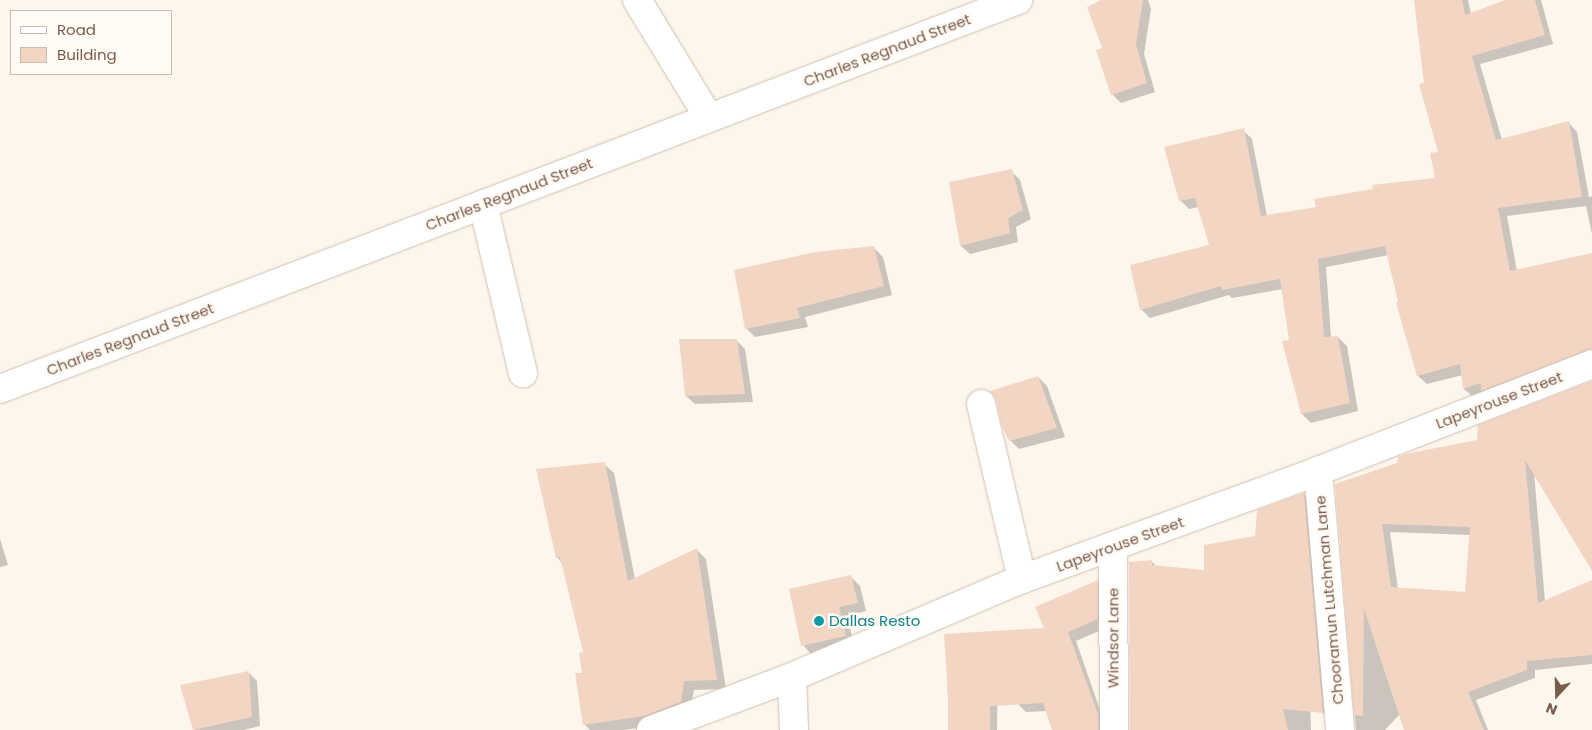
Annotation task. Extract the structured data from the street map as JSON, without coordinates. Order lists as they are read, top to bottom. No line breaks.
{"streets":{"street":["Charles Regnaud Street","Lapeyrouse Street","Chooramun Lutchman Lane","Windsor Lane"]},"crossings":[["Lapeyrouse Street","Chooramun Lutchman Lane"],["Lapeyrouse Street","Windsor Lane"]],"places":["Dallas Resto"],"legend":["Road","Building"],"north":"bottom"}
